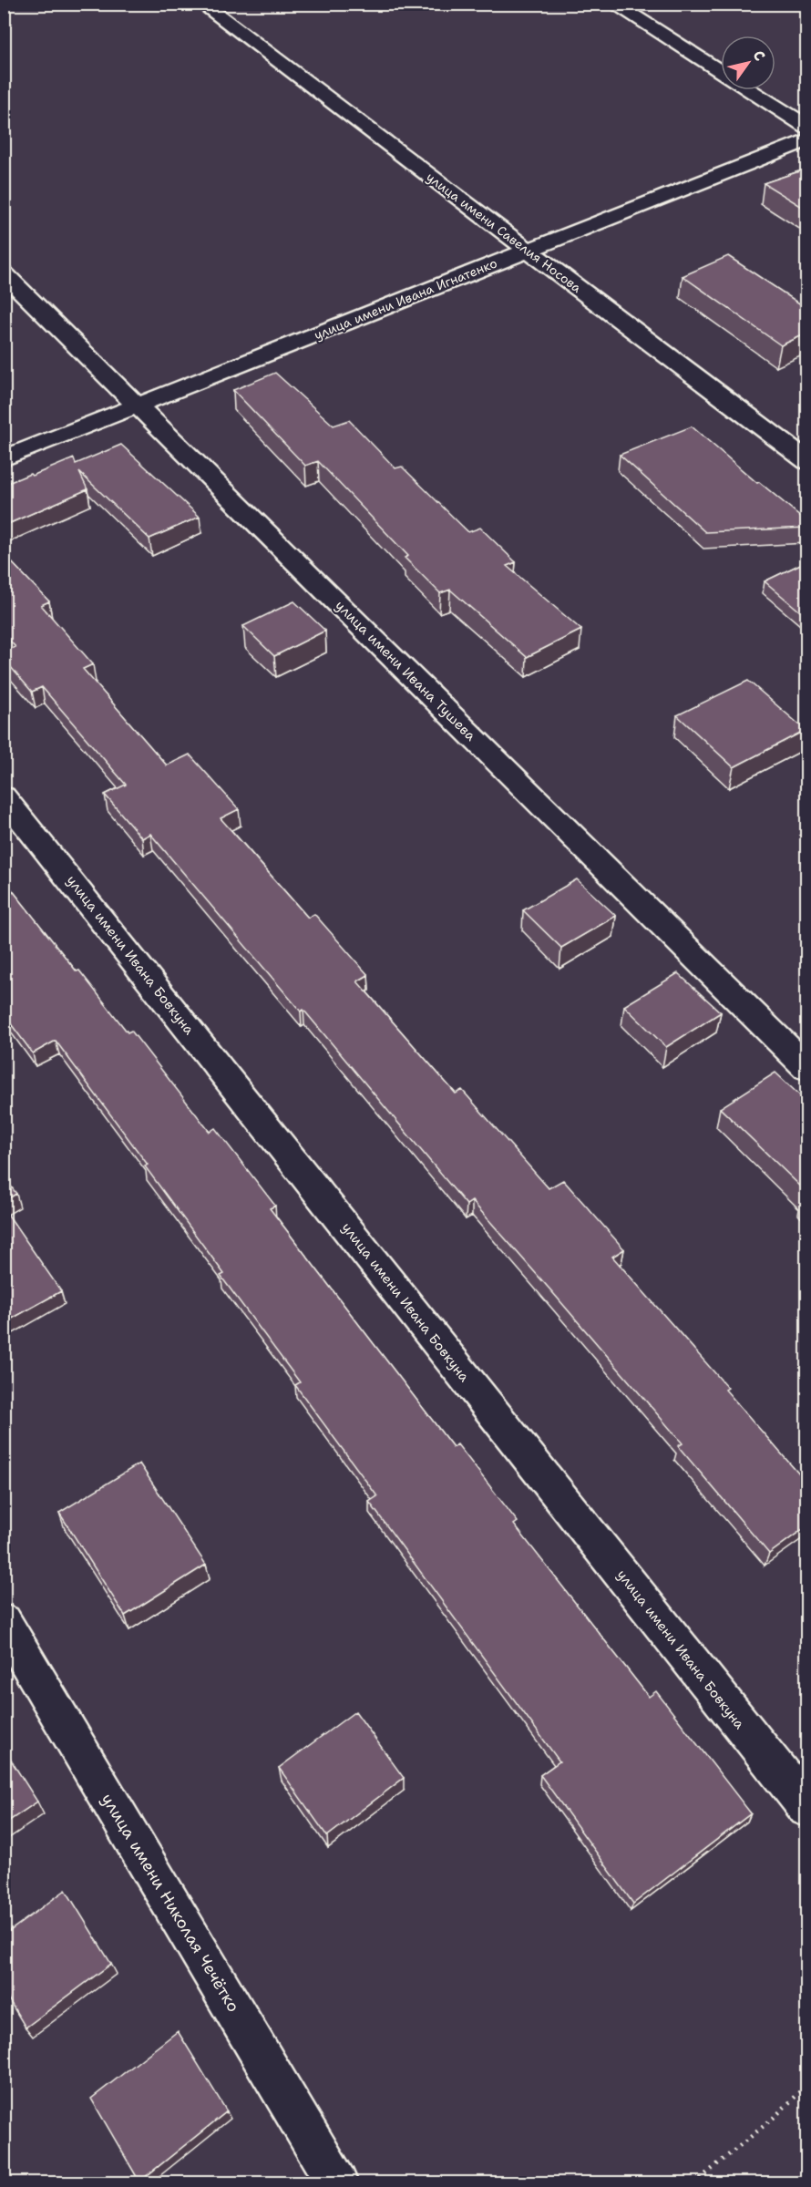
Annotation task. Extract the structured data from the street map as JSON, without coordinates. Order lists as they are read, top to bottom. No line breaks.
{"streets":{"street":["улица имени Савелия Носова","улица имени Ивана Игнатенко","улица имени Ивана Тушева","улица имени Ивана Бовкуна","улица имени Николая Чечётко"]},"crossings":[["улица имени Савелия Носова","улица имени Ивана Игнатенко"],["улица имени Ивана Игнатенко","улица имени Ивана Тушева"]],"north":"top right"}
